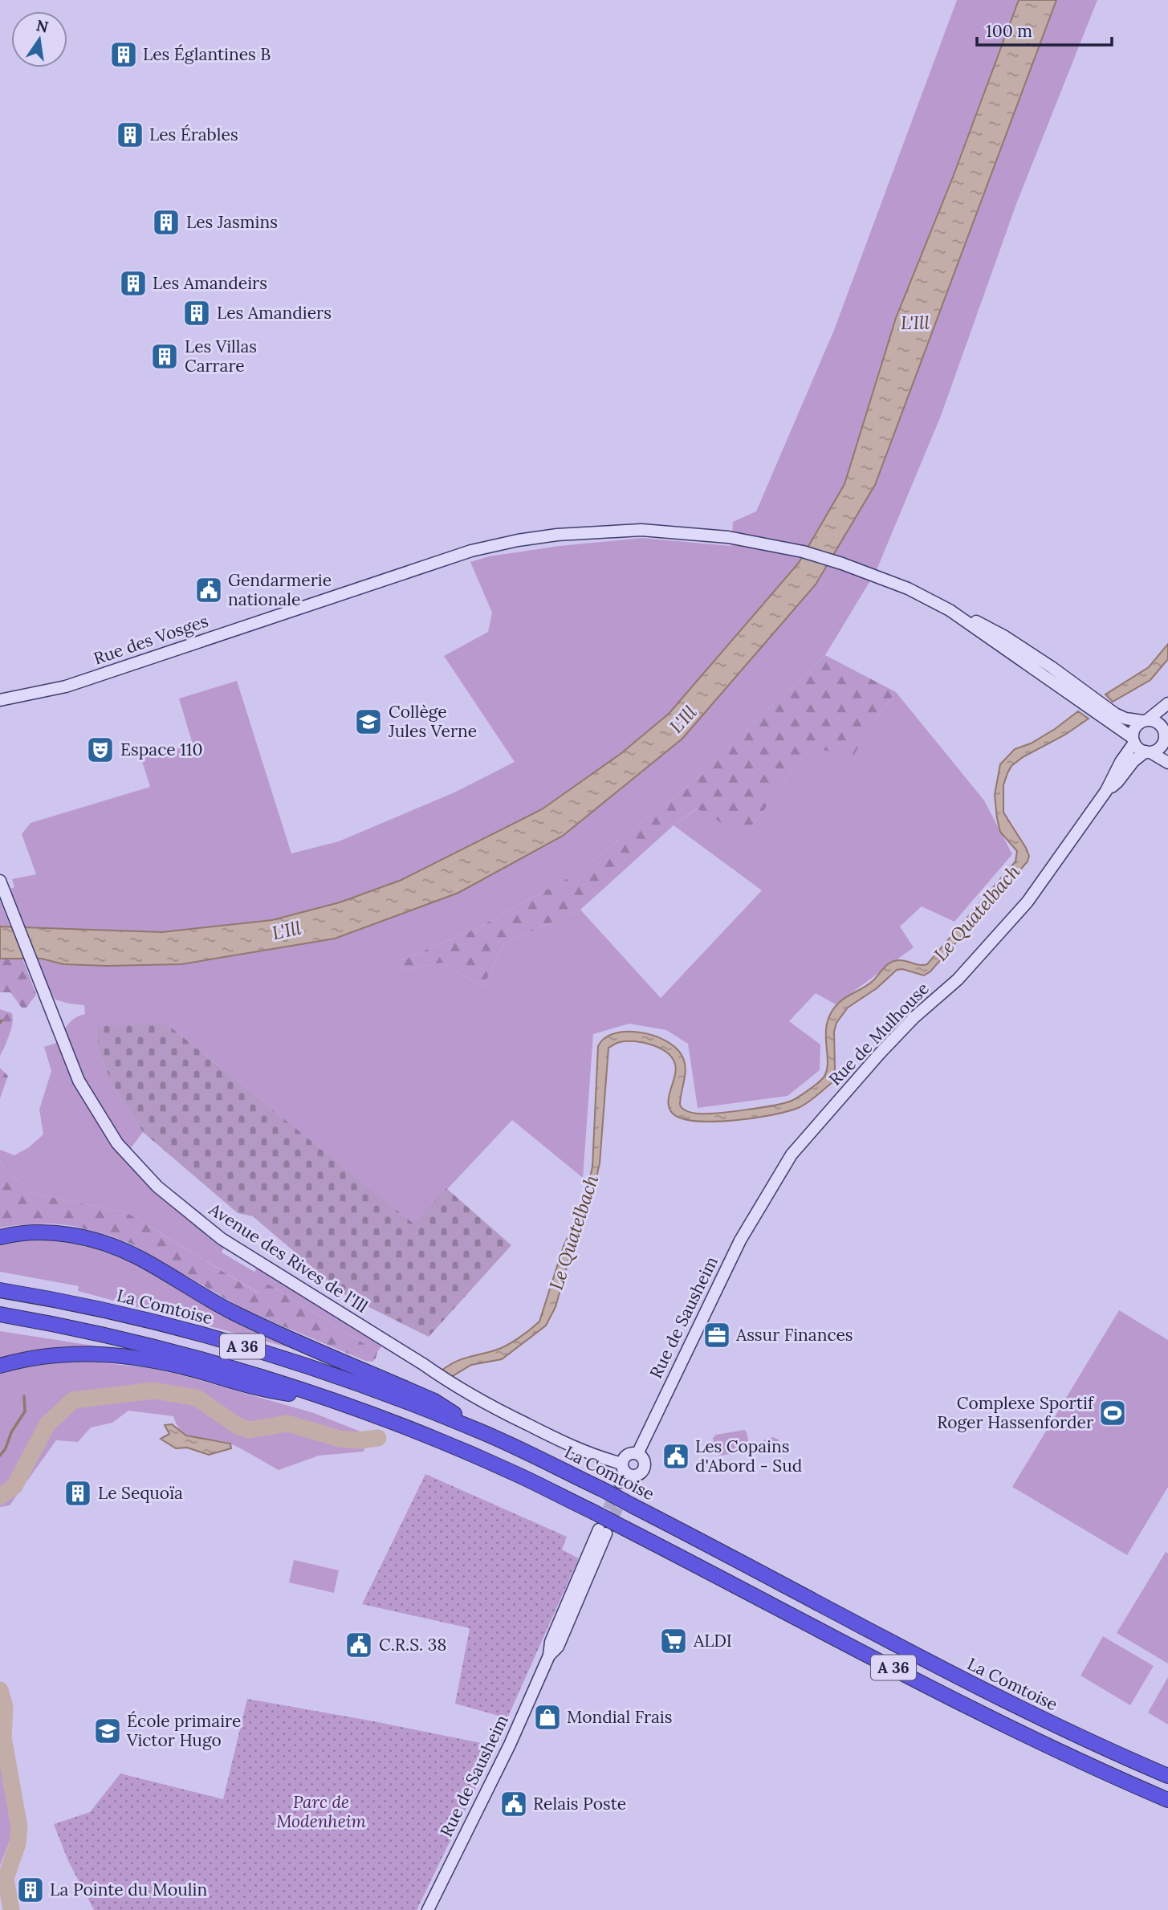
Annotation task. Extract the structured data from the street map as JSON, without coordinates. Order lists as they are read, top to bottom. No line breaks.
{"streets":{"highway":["La Comtoise","A 36"],"main road":["Rue des Vosges","Rue de Mulhouse","Avenue des Rives de l'Ill","Rue de Sausheim"]},"crossings":[["Rue de Mulhouse","Rue de Sausheim"]],"water":["L'Ill","Le Quatelbach"],"parks":["Parc de Modenheim"],"places":{"building":["Les Églantines B","Les Érables","Les Jasmins","Les Amandeirs","Les Amandiers","Les Villas Carrare","Le Sequoïa","La Pointe du Moulin"],"public building":["Gendarmerie nationale","Les Copains d'Abord - Sud","C.R.S. 38","Relais Poste"],"school or university":["Collège Jules Verne","École primaire Victor Hugo"],"theatre":["Espace 110"],"office":["Assur Finances"],"sports":["Complexe Sportif Roger Hassenforder"],"supermarket":["ALDI"],"shop":["Mondial Frais"]},"scale_bar":"100 m","north":"top"}
